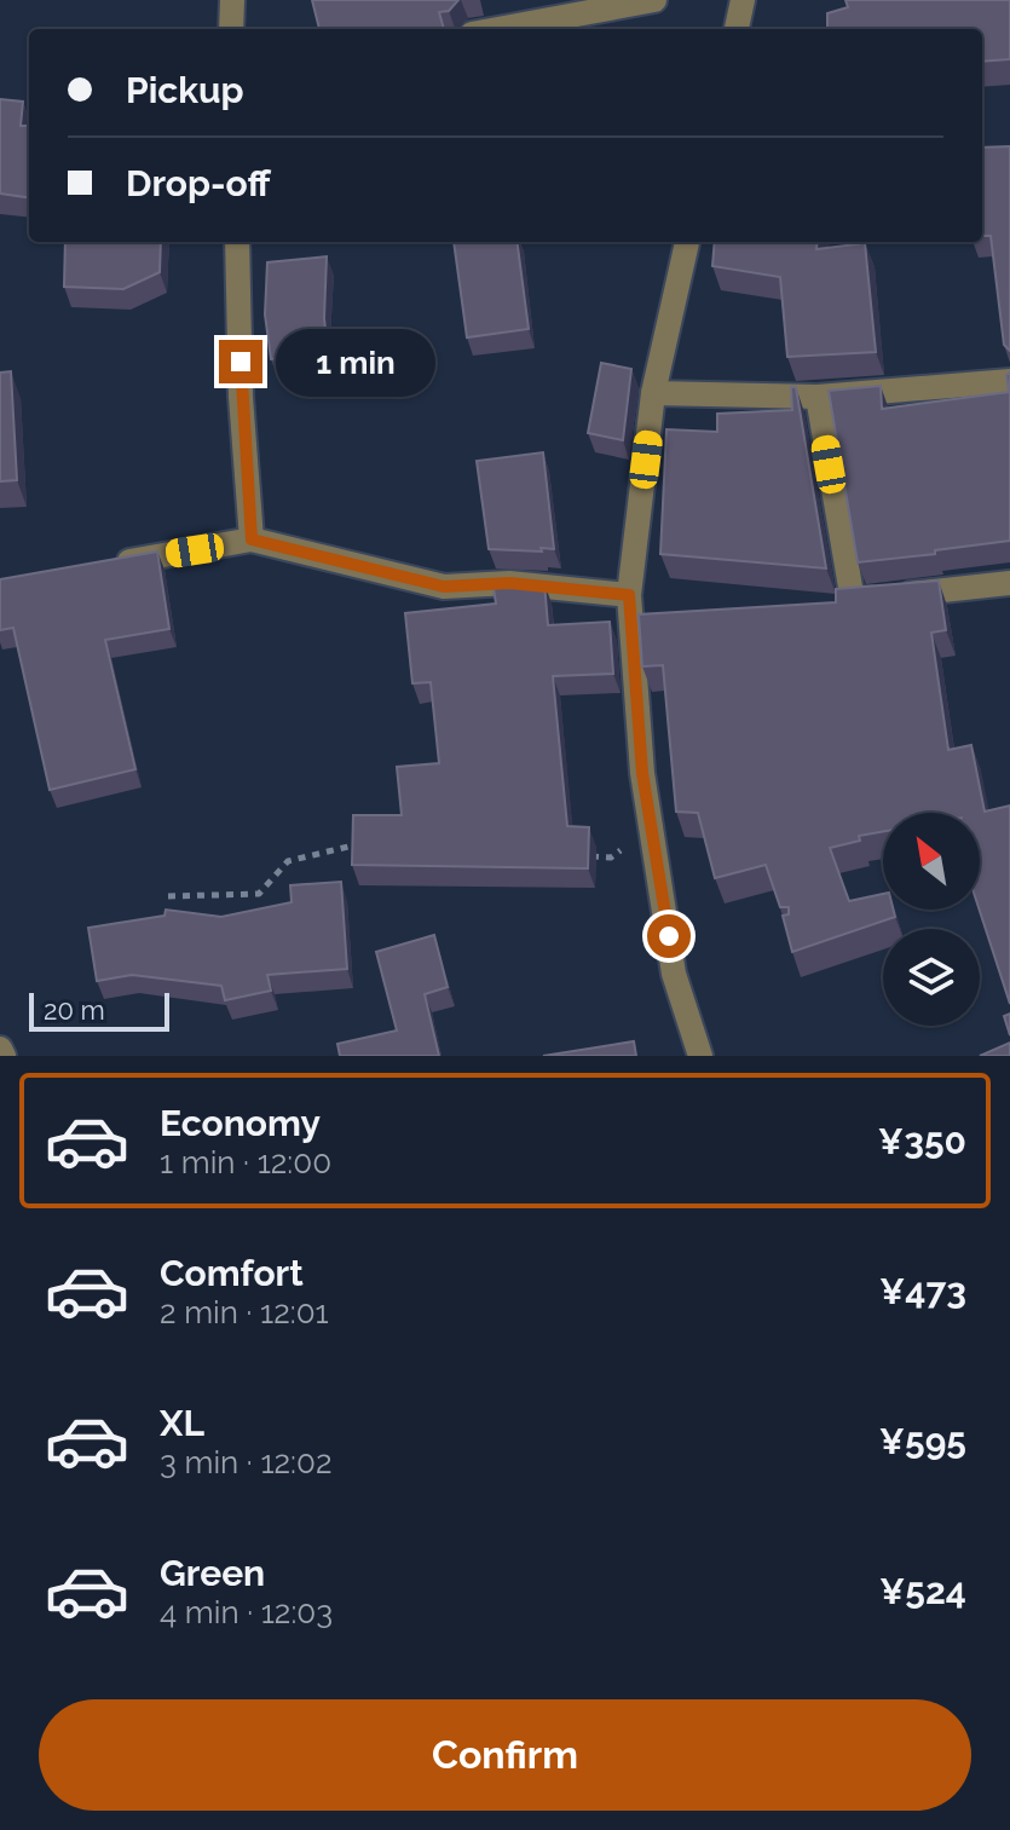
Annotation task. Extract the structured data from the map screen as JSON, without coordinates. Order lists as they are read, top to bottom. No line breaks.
{"scale_bar":"20 m","north":"top left","page":{"banner":["Pickup","Drop-off"],"bubble":"1 min","scale":"20 m","list":[{"name":"Economy","note":"1 min · 12:00","value":"¥350"},{"name":"Comfort","note":"2 min · 12:01","value":"¥473"},{"name":"XL","note":"3 min · 12:02","value":"¥595"},{"name":"Green","note":"4 min · 12:03","value":"¥524"}],"buttons":"Confirm"}}
